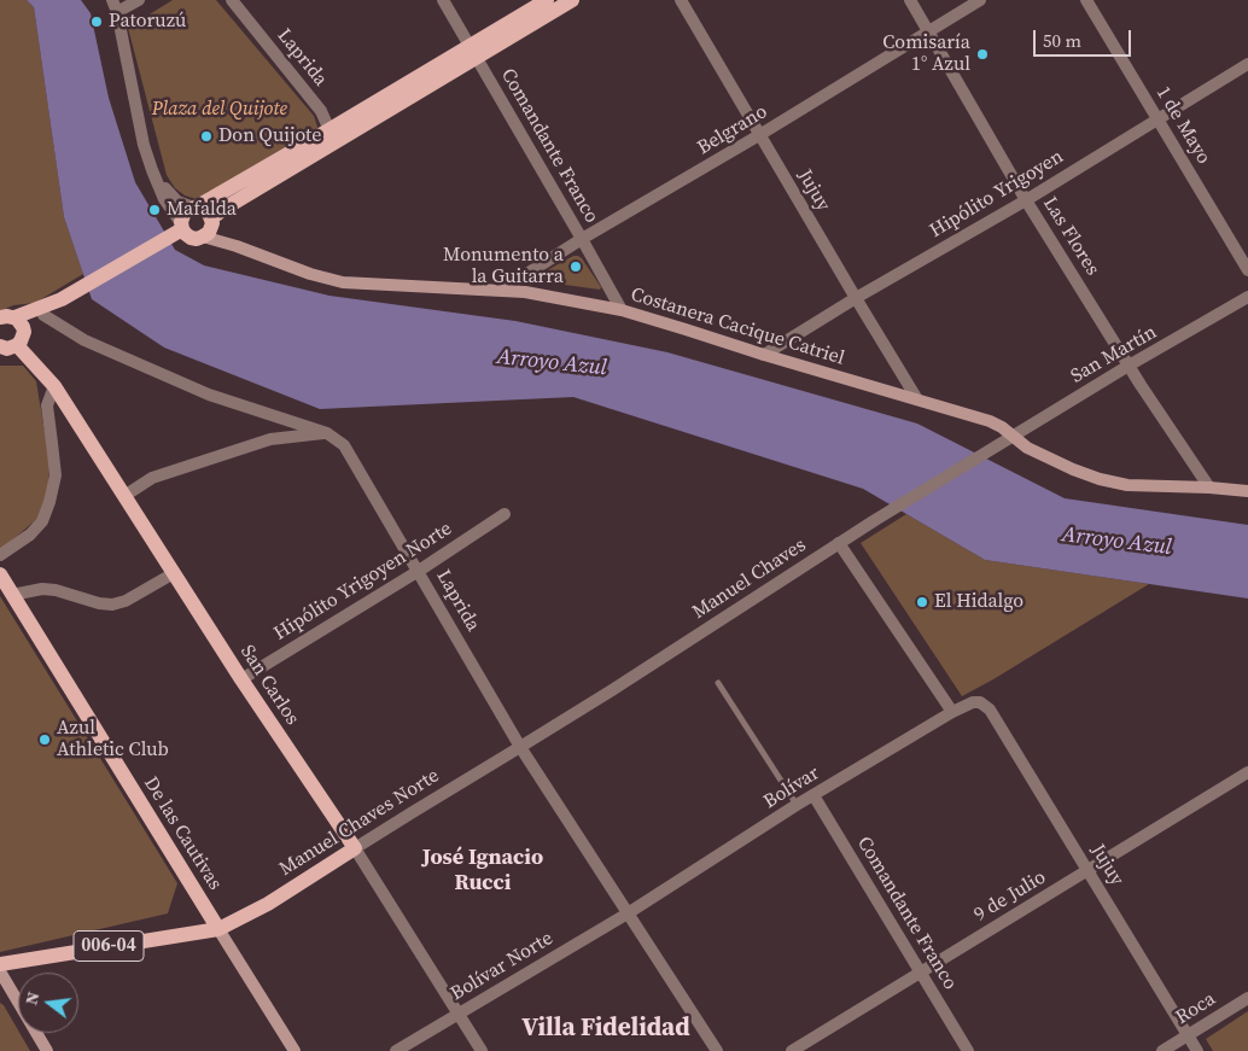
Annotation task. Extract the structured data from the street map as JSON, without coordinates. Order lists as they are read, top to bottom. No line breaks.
{"streets":{"main road":["Costanera Cacique Catriel","San Carlos","Manuel Chaves Norte","De las Cautivas","006-04"],"street":["Laprida","1 de Mayo","Belgrano","Comandante Franco","Jujuy","Hipólito Yrigoyen","Las Flores","San Martín","Manuel Chaves","Hipólito Yrigoyen Norte","Bolívar","9 de Julio","Bolívar Norte","Roca"]},"crossings":[["Laprida","Manuel Chaves"],["Laprida","Hipólito Yrigoyen Norte"],["Laprida","Bolívar"],["Laprida","Manuel Chaves Norte"],["Laprida","Bolívar Norte"],["1 de Mayo","Hipólito Yrigoyen"],["Belgrano","Comandante Franco"],["Belgrano","Jujuy"],["Belgrano","Las Flores"],["Belgrano","Costanera Cacique Catriel"],["Comandante Franco","Costanera Cacique Catriel"],["Comandante Franco","Bolívar"],["Comandante Franco","9 de Julio"],["Jujuy","Hipólito Yrigoyen"],["Jujuy","Costanera Cacique Catriel"],["Jujuy","Bolívar"],["Jujuy","9 de Julio"],["Jujuy","Roca"],["Hipólito Yrigoyen","Las Flores"],["Hipólito Yrigoyen","Costanera Cacique Catriel"],["Las Flores","Costanera Cacique Catriel"],["Las Flores","San Martín"],["Costanera Cacique Catriel","San Martín"],["San Martín","Manuel Chaves"],["Manuel Chaves","Manuel Chaves Norte"],["Hipólito Yrigoyen Norte","San Carlos"],["San Carlos","Manuel Chaves Norte"],["San Carlos","Bolívar Norte"],["Bolívar","Bolívar Norte"],["Manuel Chaves Norte","De las Cautivas"],["Manuel Chaves Norte","006-04"],["De las Cautivas","006-04"]],"districts":["José Ignacio Rucci","Villa Fidelidad"],"water":["Arroyo Azul"],"parks":["Plaza del Quijote"],"places":["Patoruzú","Comisaría 1° Azul","Don Quijote","Mafalda","Monumento a la Guitarra","El Hidalgo","Azul Athletic Club"],"scale_bar":"50 m","north":"left"}
